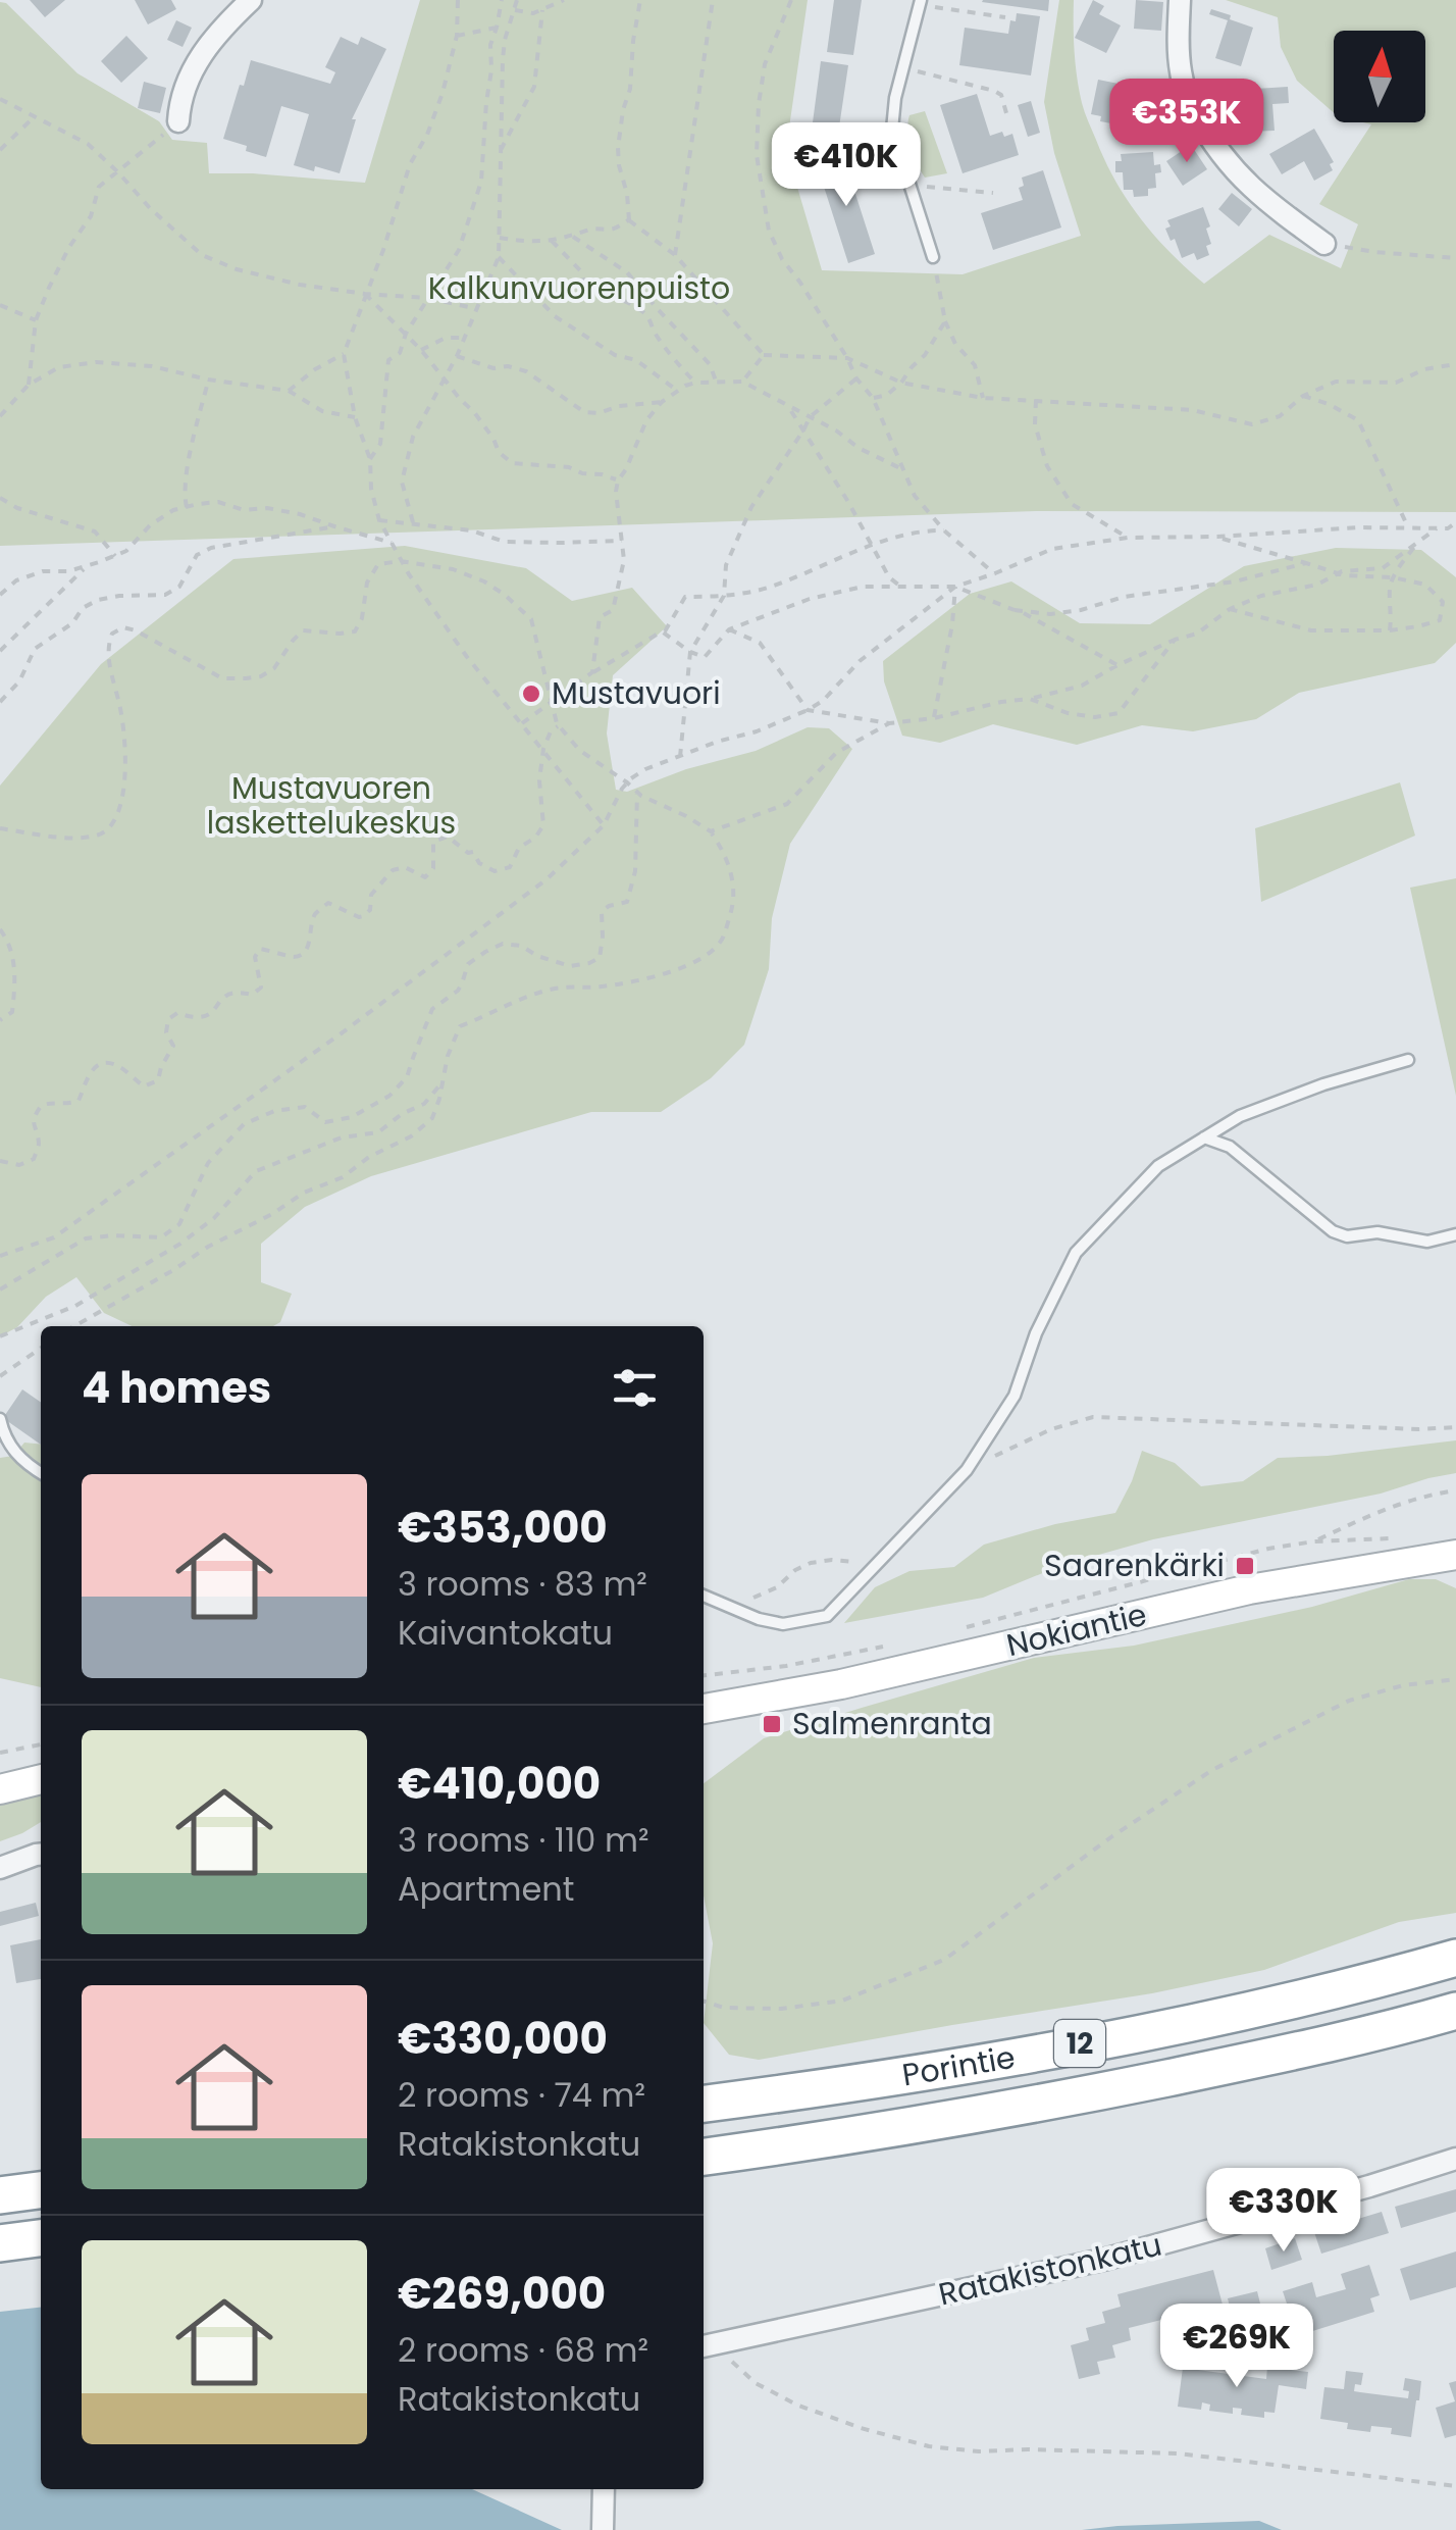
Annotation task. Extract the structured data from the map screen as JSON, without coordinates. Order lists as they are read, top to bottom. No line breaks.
{"streets":{"highway":["12","Porintie"],"main road":["Nokiantie"],"street":["Ratakistonkatu"]},"parks":["Kalkunvuorenpuisto","Mustavuoren laskettelukeskus"],"places":{"other":["Mustavuori"],"transit":["Saarenkärki","Salmenranta"]},"north":"top","page":{"price":["€353K","€410K","€330K","€269K"],"heading":"4 homes","list":[{"name":"€353,000","note":"3 rooms · 83 m² · Kaivantokatu"},{"name":"€410,000","note":"3 rooms · 110 m² · Apartment"},{"name":"€330,000","note":"2 rooms · 74 m² · Ratakistonkatu"},{"name":"€269,000","note":"2 rooms · 68 m² · Ratakistonkatu"}]}}
